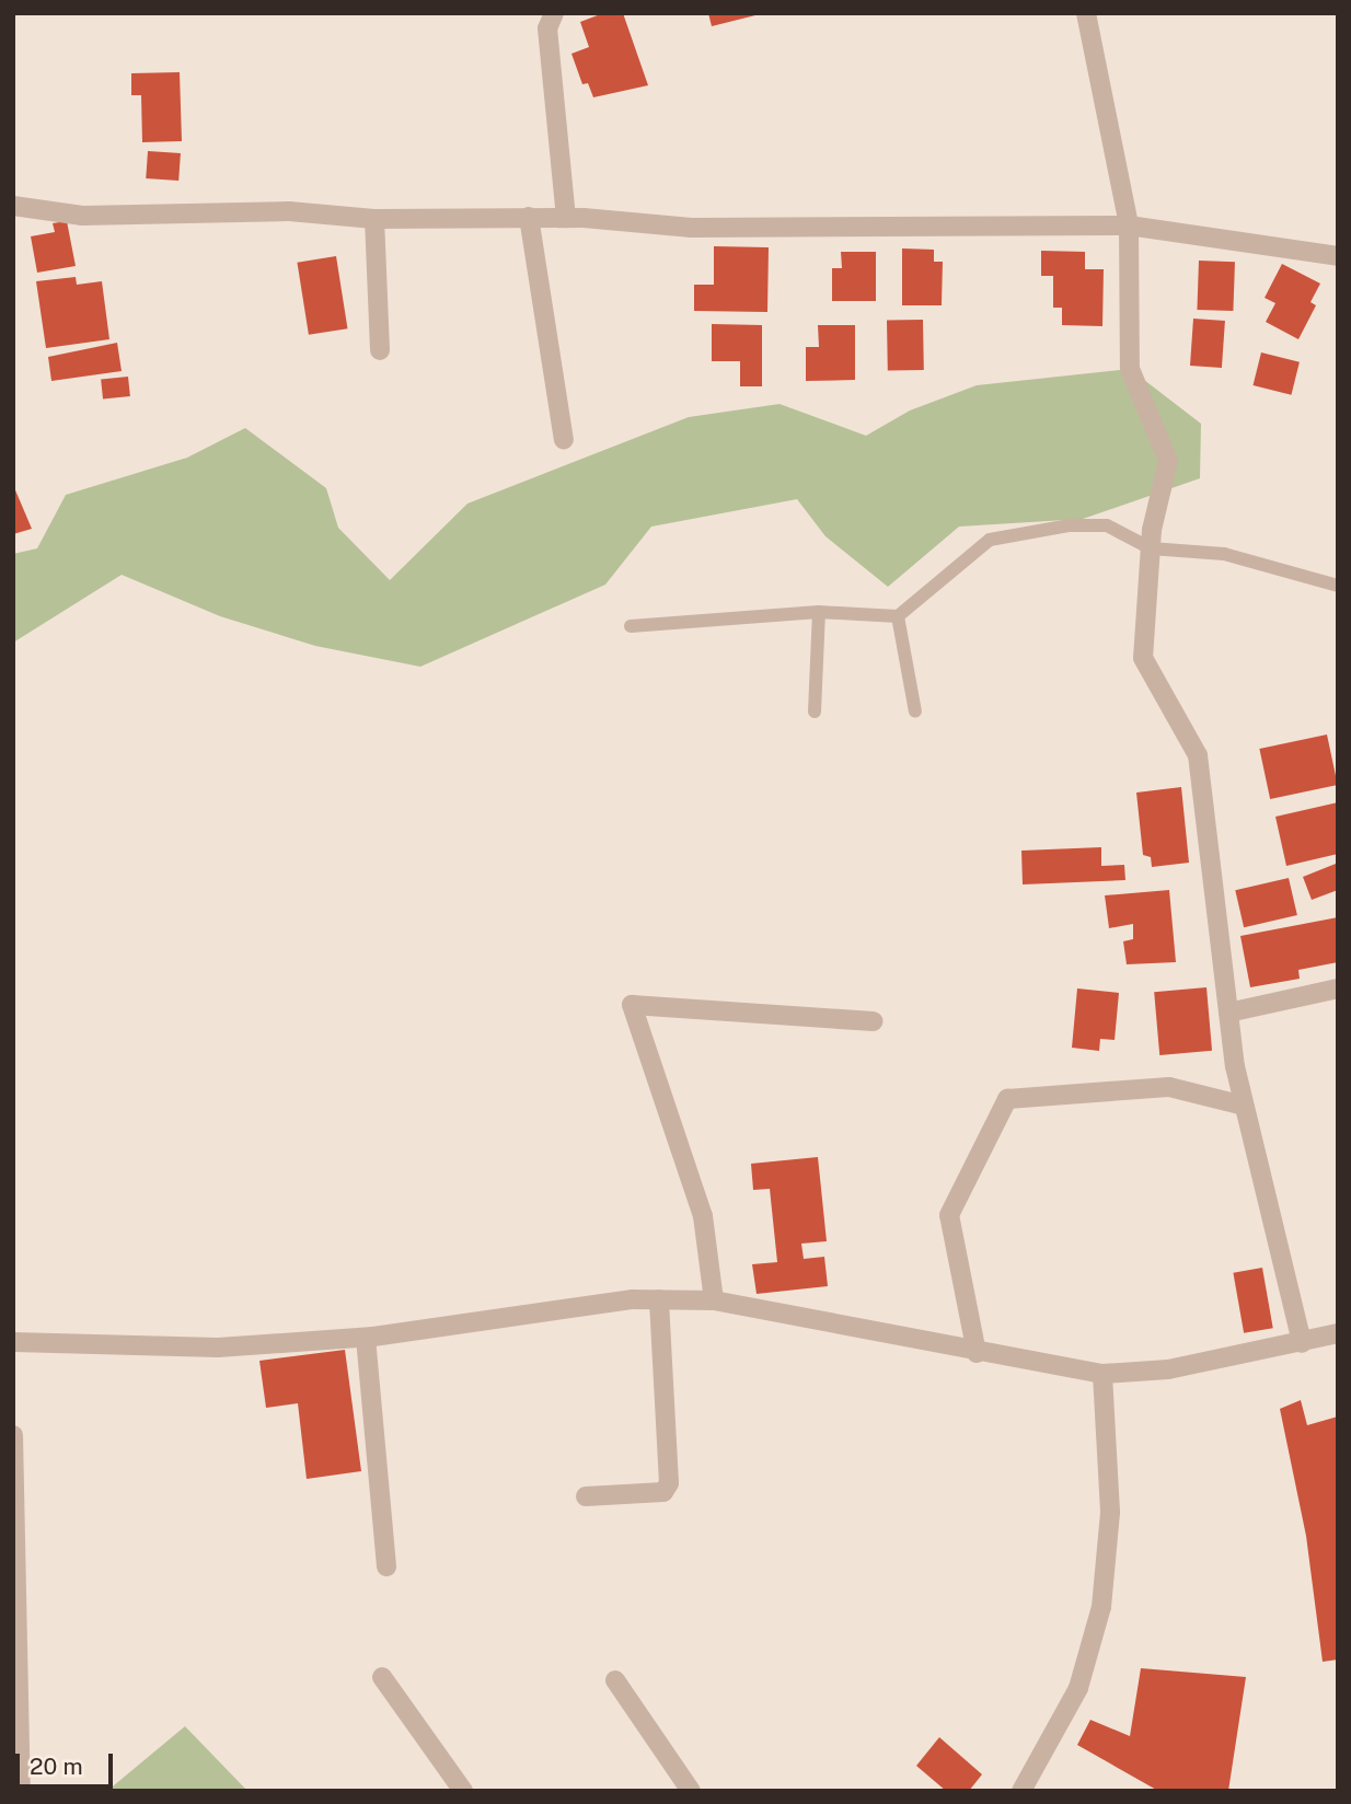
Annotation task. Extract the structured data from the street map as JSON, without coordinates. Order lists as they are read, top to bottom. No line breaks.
{"scale_bar":"20 m"}
